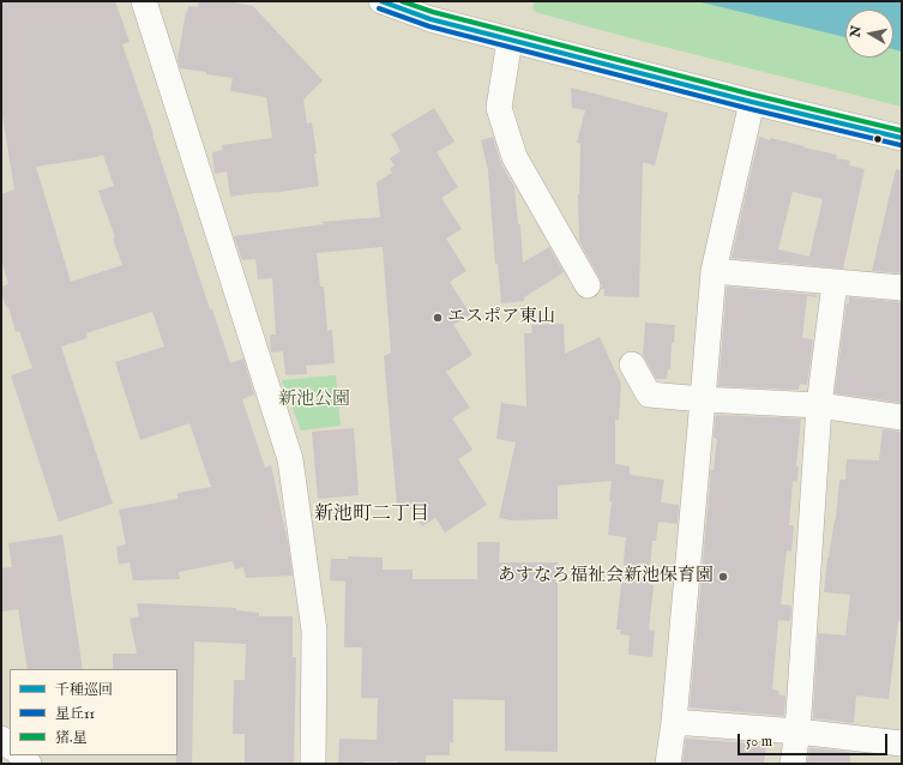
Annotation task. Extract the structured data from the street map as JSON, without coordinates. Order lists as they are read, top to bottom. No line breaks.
{"districts":["新池町二丁目"],"parks":["新池公園"],"places":["エスポア東山","あすなろ福祉会新池保育園"],"lines":["transit line 千種巡回","transit line 猪.星","transit line 星丘11"],"legend":["千種巡回","星丘11","猪.星"],"scale_bar":"50 m","north":"left"}
